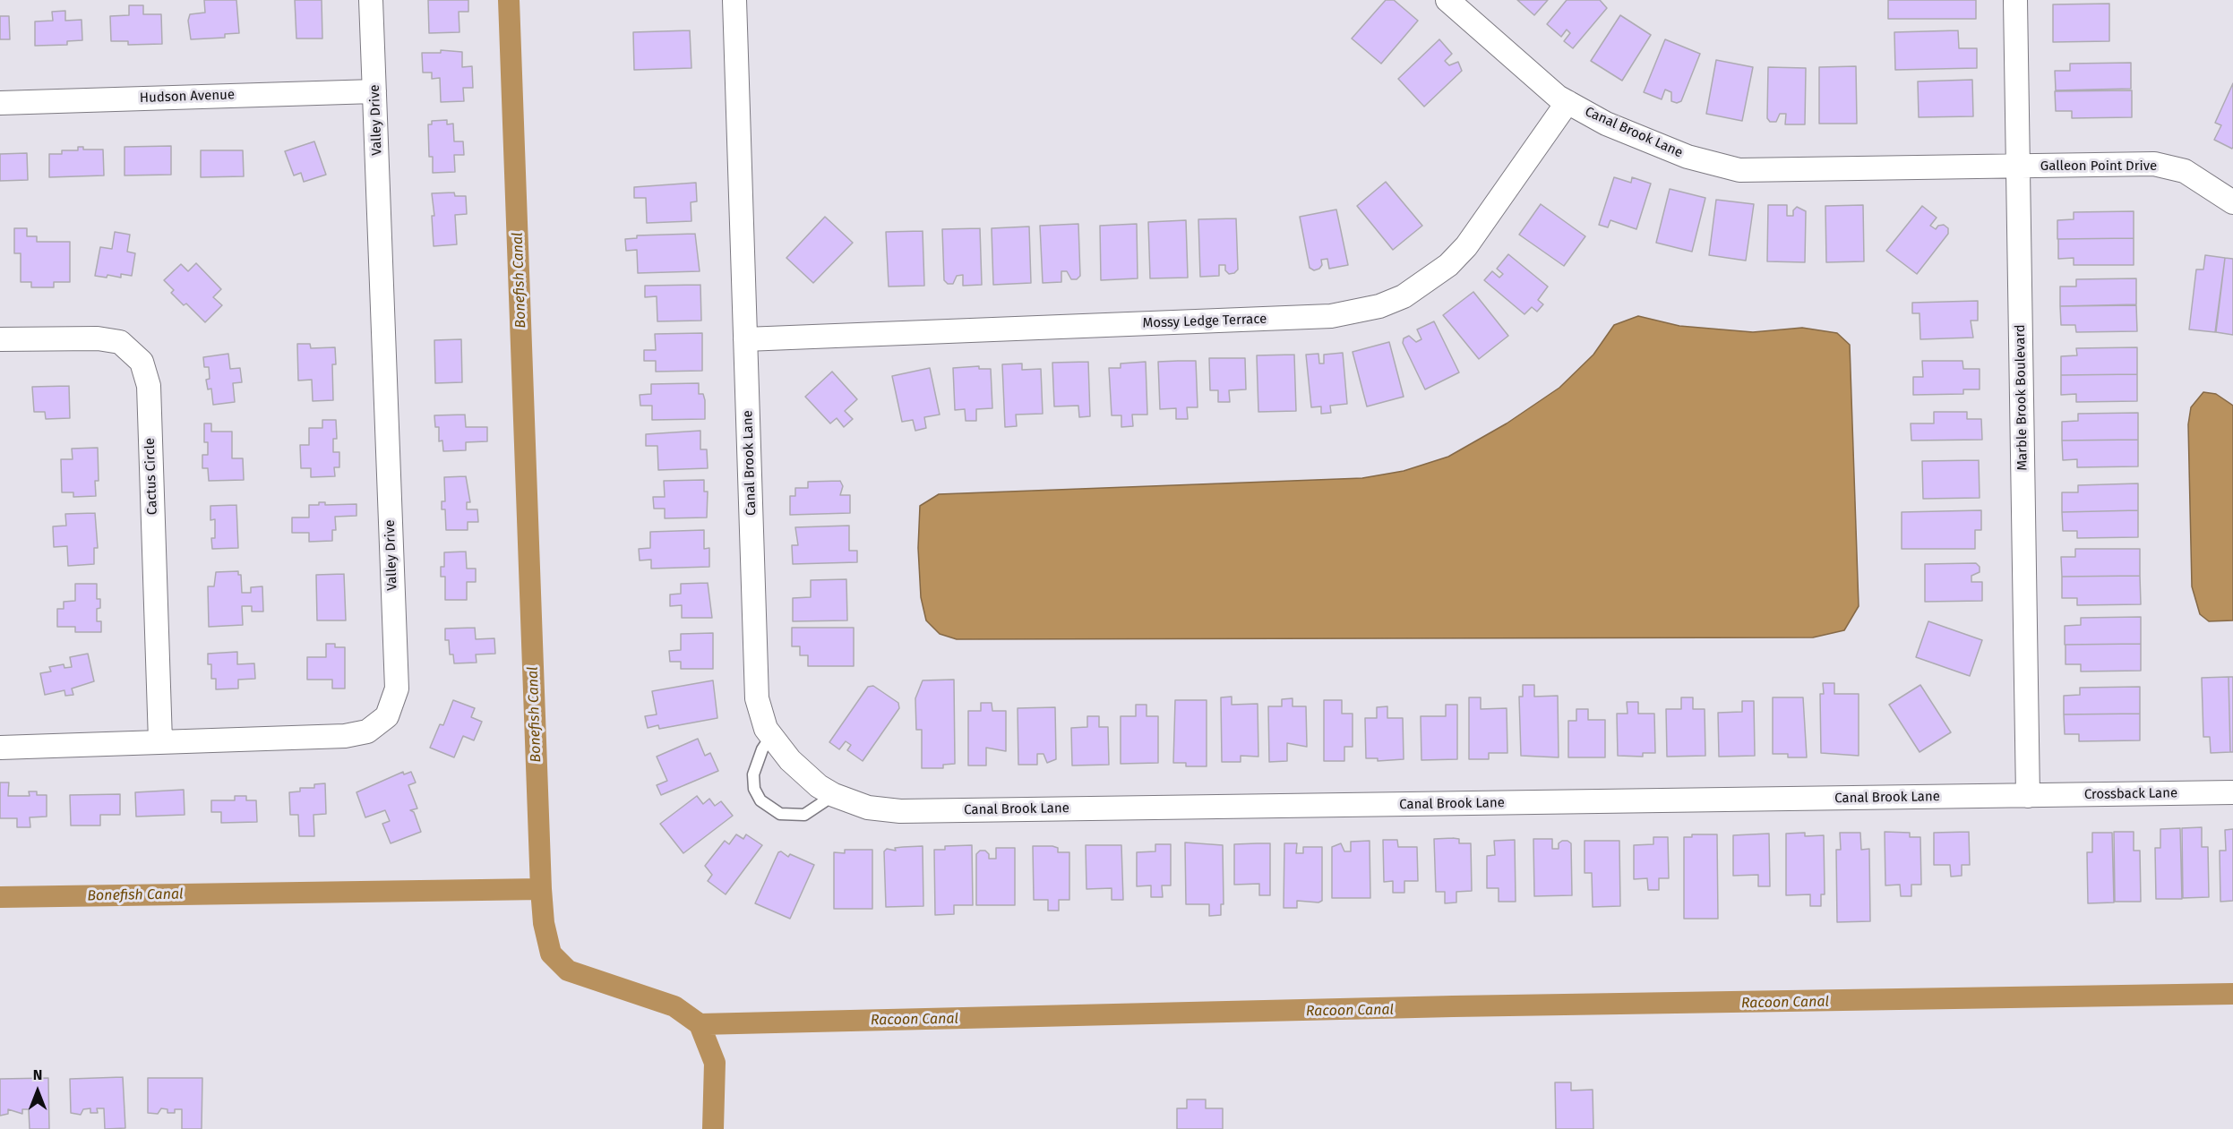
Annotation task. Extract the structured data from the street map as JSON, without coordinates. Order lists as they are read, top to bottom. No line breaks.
{"streets":{"street":["Hudson Avenue","Valley Drive","Canal Brook Lane","Galleon Point Drive","Mossy Ledge Terrace","Marble Brook Boulevard","Cactus Circle","Crossback Lane"]},"crossings":[["Hudson Avenue","Valley Drive"],["Valley Drive","Cactus Circle"],["Canal Brook Lane","Galleon Point Drive"],["Canal Brook Lane","Mossy Ledge Terrace"],["Canal Brook Lane","Marble Brook Boulevard"],["Canal Brook Lane","Crossback Lane"],["Galleon Point Drive","Marble Brook Boulevard"],["Marble Brook Boulevard","Crossback Lane"]],"water":["Bonefish Canal","Racoon Canal"],"north":"top"}
